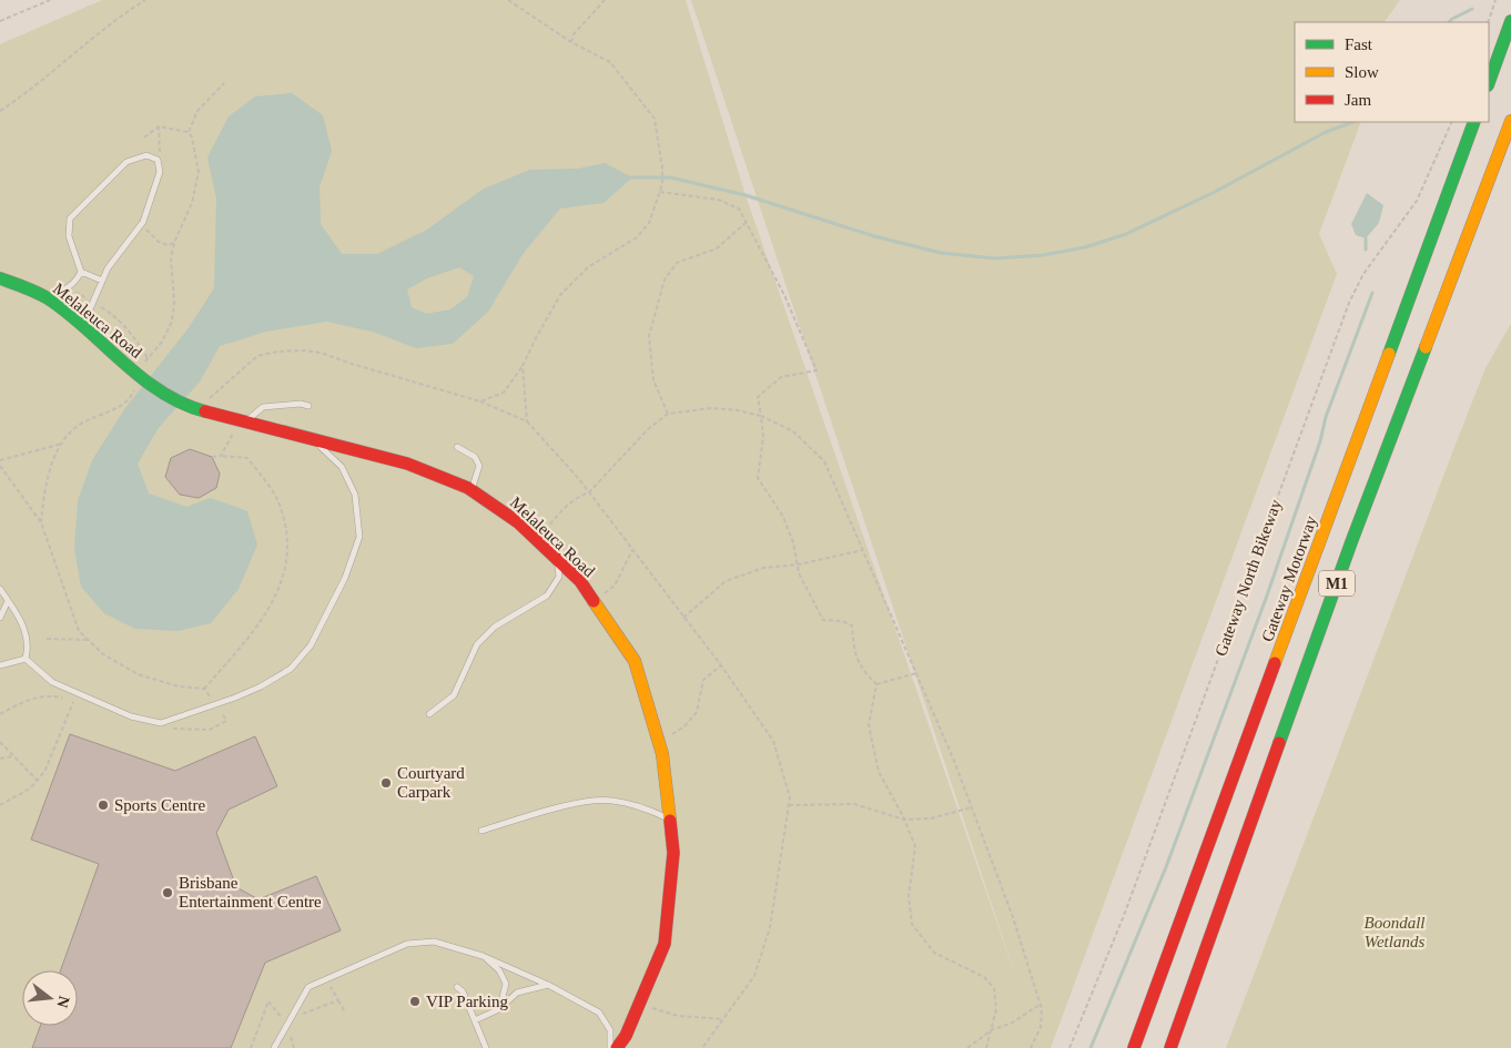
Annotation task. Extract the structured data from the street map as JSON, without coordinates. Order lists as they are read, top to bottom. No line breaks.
{"streets":{"main road":["Melaleuca Road","Gateway Motorway","M1"],"path":["Gateway North Bikeway"]},"parks":["Boondall Wetlands"],"places":["Courtyard Carpark","Sports Centre","Brisbane Entertainment Centre","VIP Parking"],"legend":["Fast","Slow","Jam"],"north":"right"}
